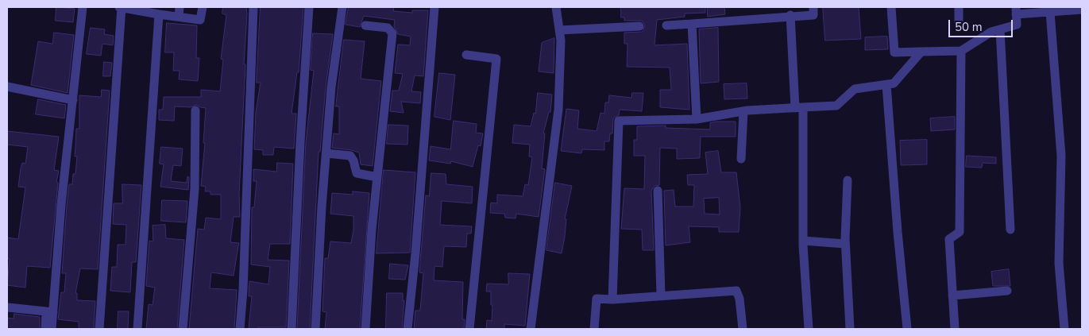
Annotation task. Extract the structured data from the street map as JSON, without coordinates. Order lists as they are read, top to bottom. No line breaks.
{"scale_bar":"50 m"}
